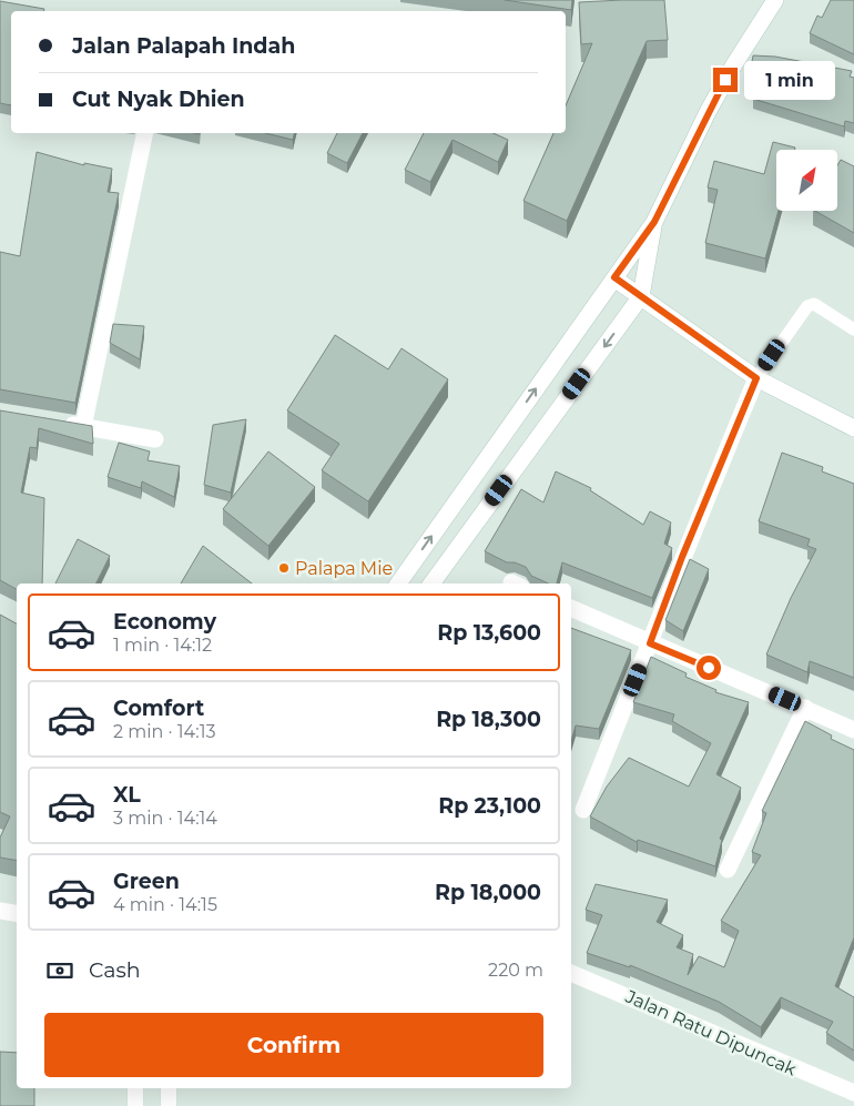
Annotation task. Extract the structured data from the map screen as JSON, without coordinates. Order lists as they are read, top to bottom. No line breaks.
{"streets":{"street":["Jalan Ratu Dipuncak"]},"places":["Palapa Mie"],"north":"top right","page":{"banner":["Jalan Palapah Indah","Cut Nyak Dhien"],"bubble":"1 min","list":[{"name":"Economy","note":"1 min · 14:12","value":"Rp 13,600"},{"name":"Comfort","note":"2 min · 14:13","value":"Rp 18,300"},{"name":"XL","note":"3 min · 14:14","value":"Rp 23,100"},{"name":"Green","note":"4 min · 14:15","value":"Rp 18,000"}],"pay":["Cash","220 m"],"buttons":"Confirm"}}
